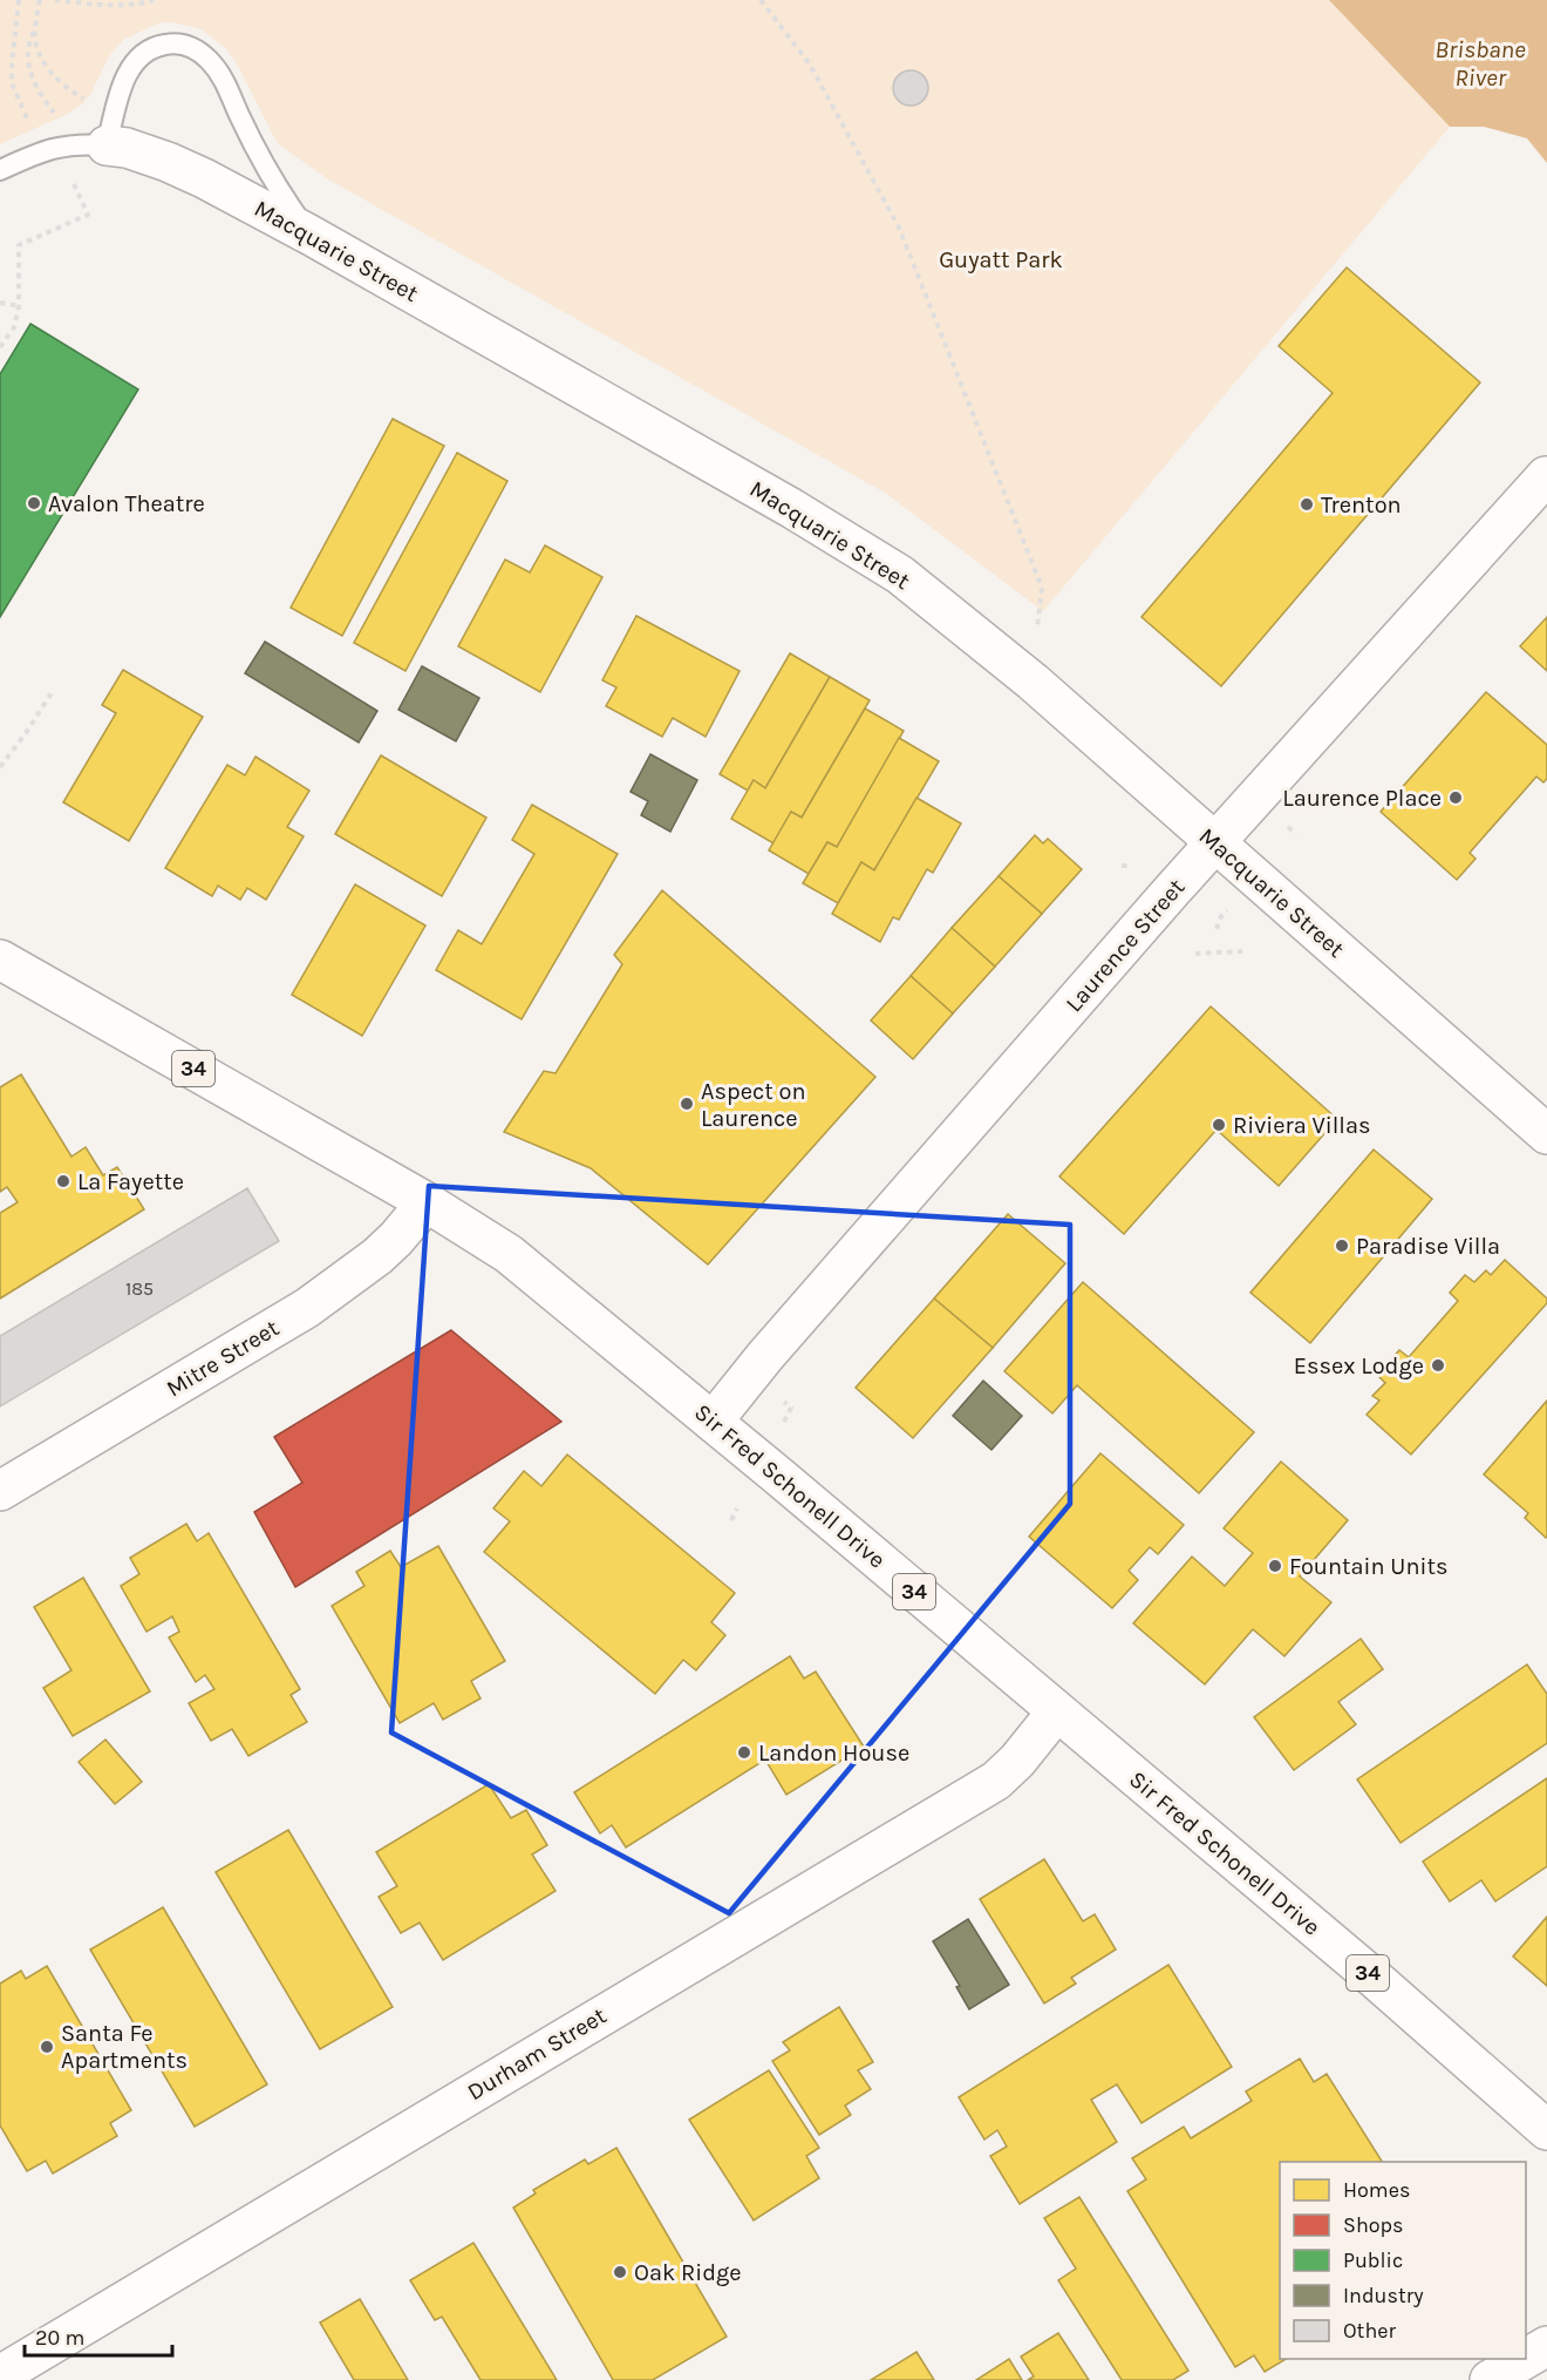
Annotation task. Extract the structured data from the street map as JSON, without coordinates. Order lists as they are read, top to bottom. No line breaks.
{"streets":{"street":["Macquarie Street","Laurence Street","34","Mitre Street","Sir Fred Schonell Drive","Durham Street"]},"crossings":[["Macquarie Street","Laurence Street"],["Laurence Street","Sir Fred Schonell Drive"],["Mitre Street","Sir Fred Schonell Drive"],["Sir Fred Schonell Drive","Durham Street"]],"water":["Brisbane River"],"parks":["Guyatt Park"],"places":["Avalon Theatre","Trenton","Laurence Place","Aspect on Laurence","Riviera Villas","La Fayette","Paradise Villa","Essex Lodge","Fountain Units","Landon House","Santa Fe Apartments","Oak Ridge"],"house_numbers":["185"],"legend":["Homes","Shops","Public","Industry","Other"],"scale_bar":"20 m"}
